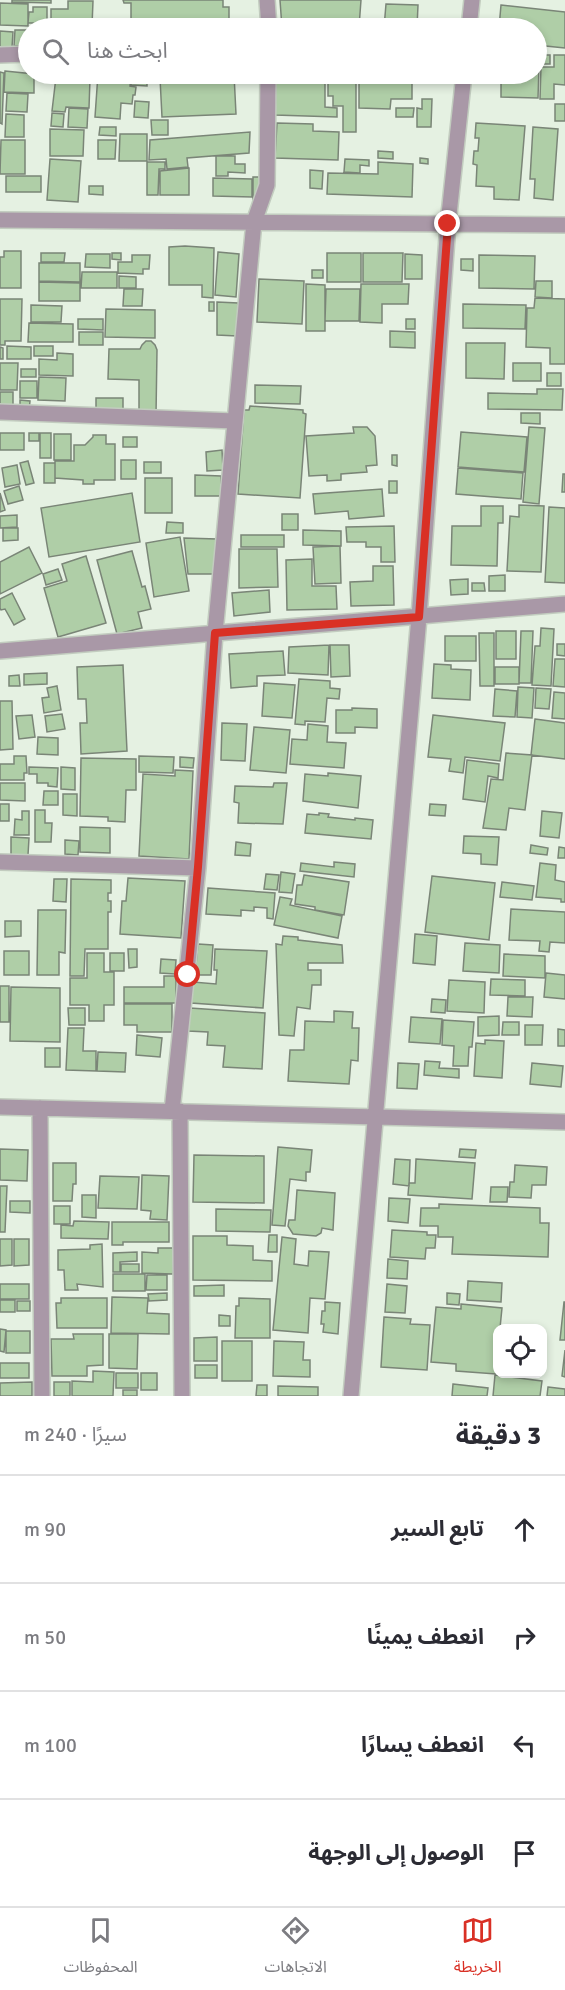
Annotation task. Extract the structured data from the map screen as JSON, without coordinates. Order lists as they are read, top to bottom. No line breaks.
{"page":{"search":"ابحث هنا","heading":["3 دقيقة","سيرًا · 240 m"],"list":[["تابع السير","90 m"],["انعطف يمينًا","50 m"],["انعطف يسارًا","100 m"],"الوصول إلى الوجهة"],"nav":["الخريطة","الاتجاهات","المحفوظات"]}}
